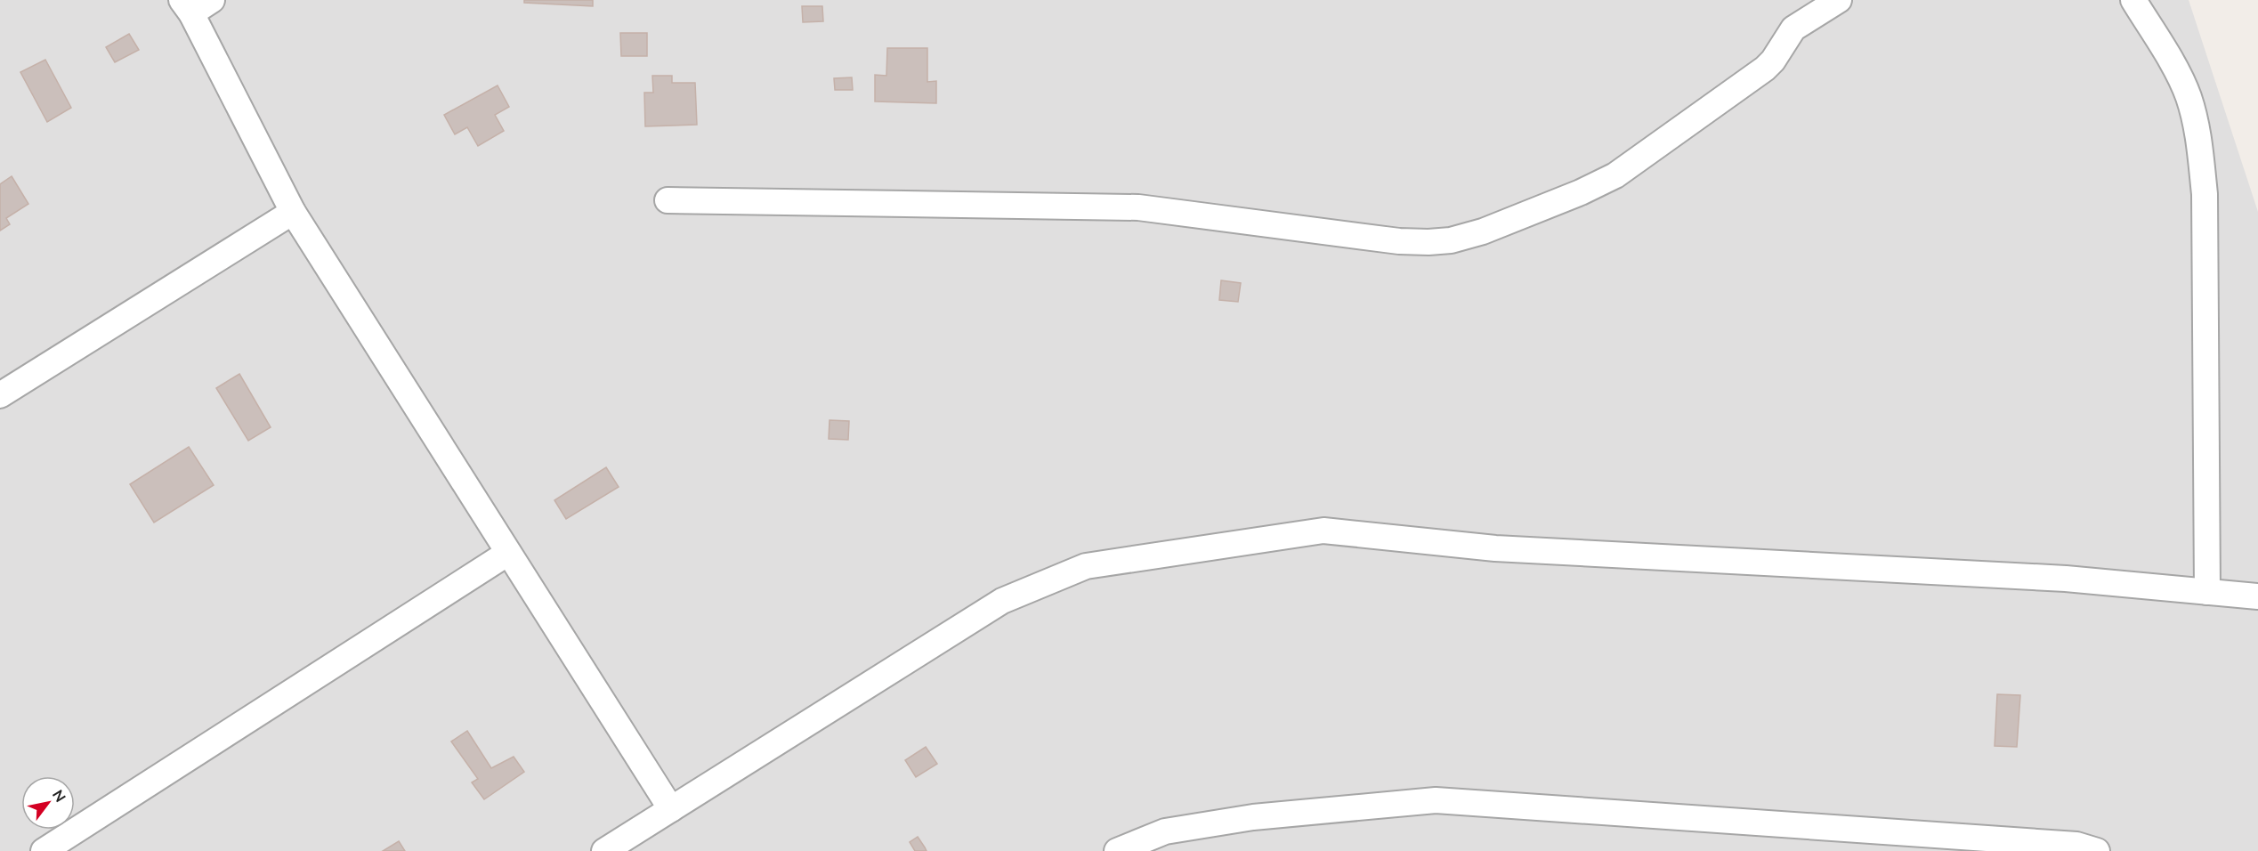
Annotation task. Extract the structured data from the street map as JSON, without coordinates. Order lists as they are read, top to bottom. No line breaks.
{"north":"top right"}
